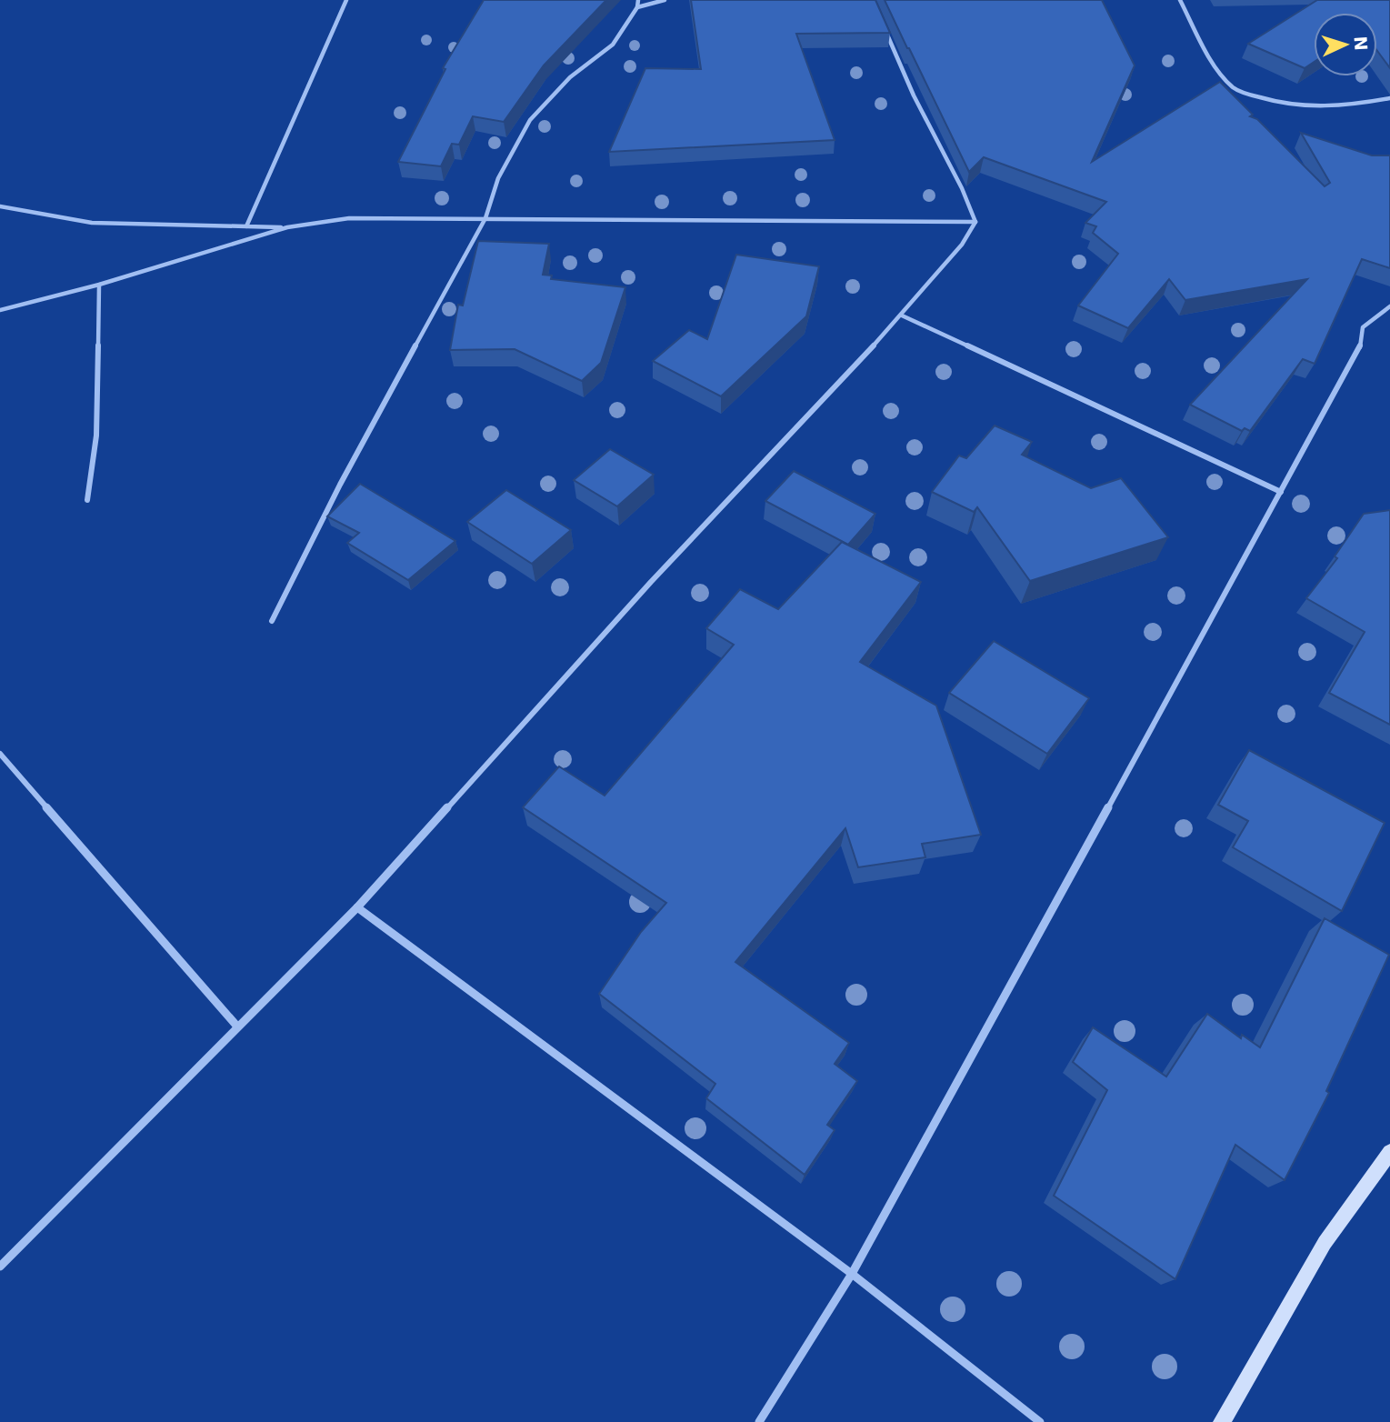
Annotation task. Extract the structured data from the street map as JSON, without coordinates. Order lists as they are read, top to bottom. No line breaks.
{"north":"right"}
